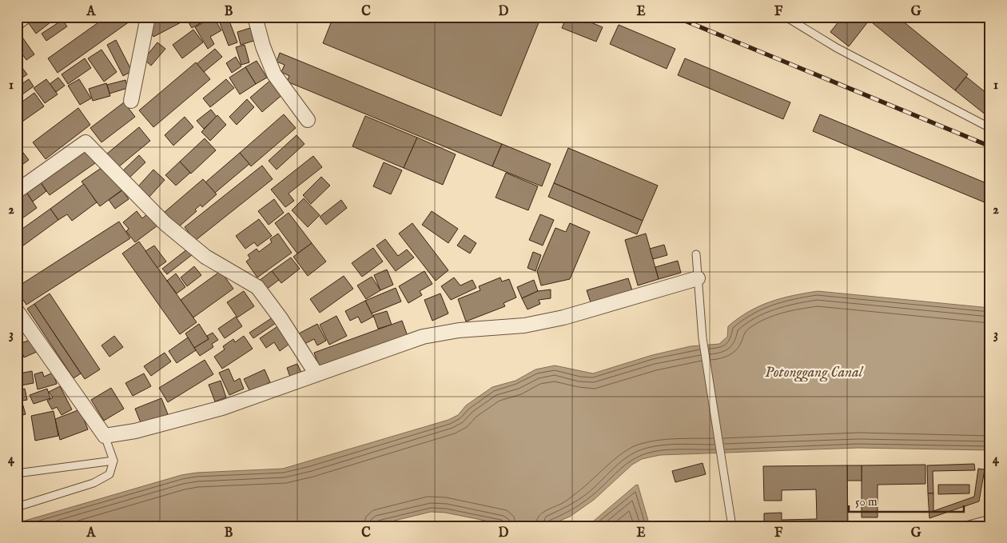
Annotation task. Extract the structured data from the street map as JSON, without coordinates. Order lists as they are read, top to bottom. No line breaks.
{"water":["Potonggang Canal"],"scale_bar":"50 m","grid":{"columns":["A","B","C","D","E","F","G"],"rows":["1","2","3","4"]}}
